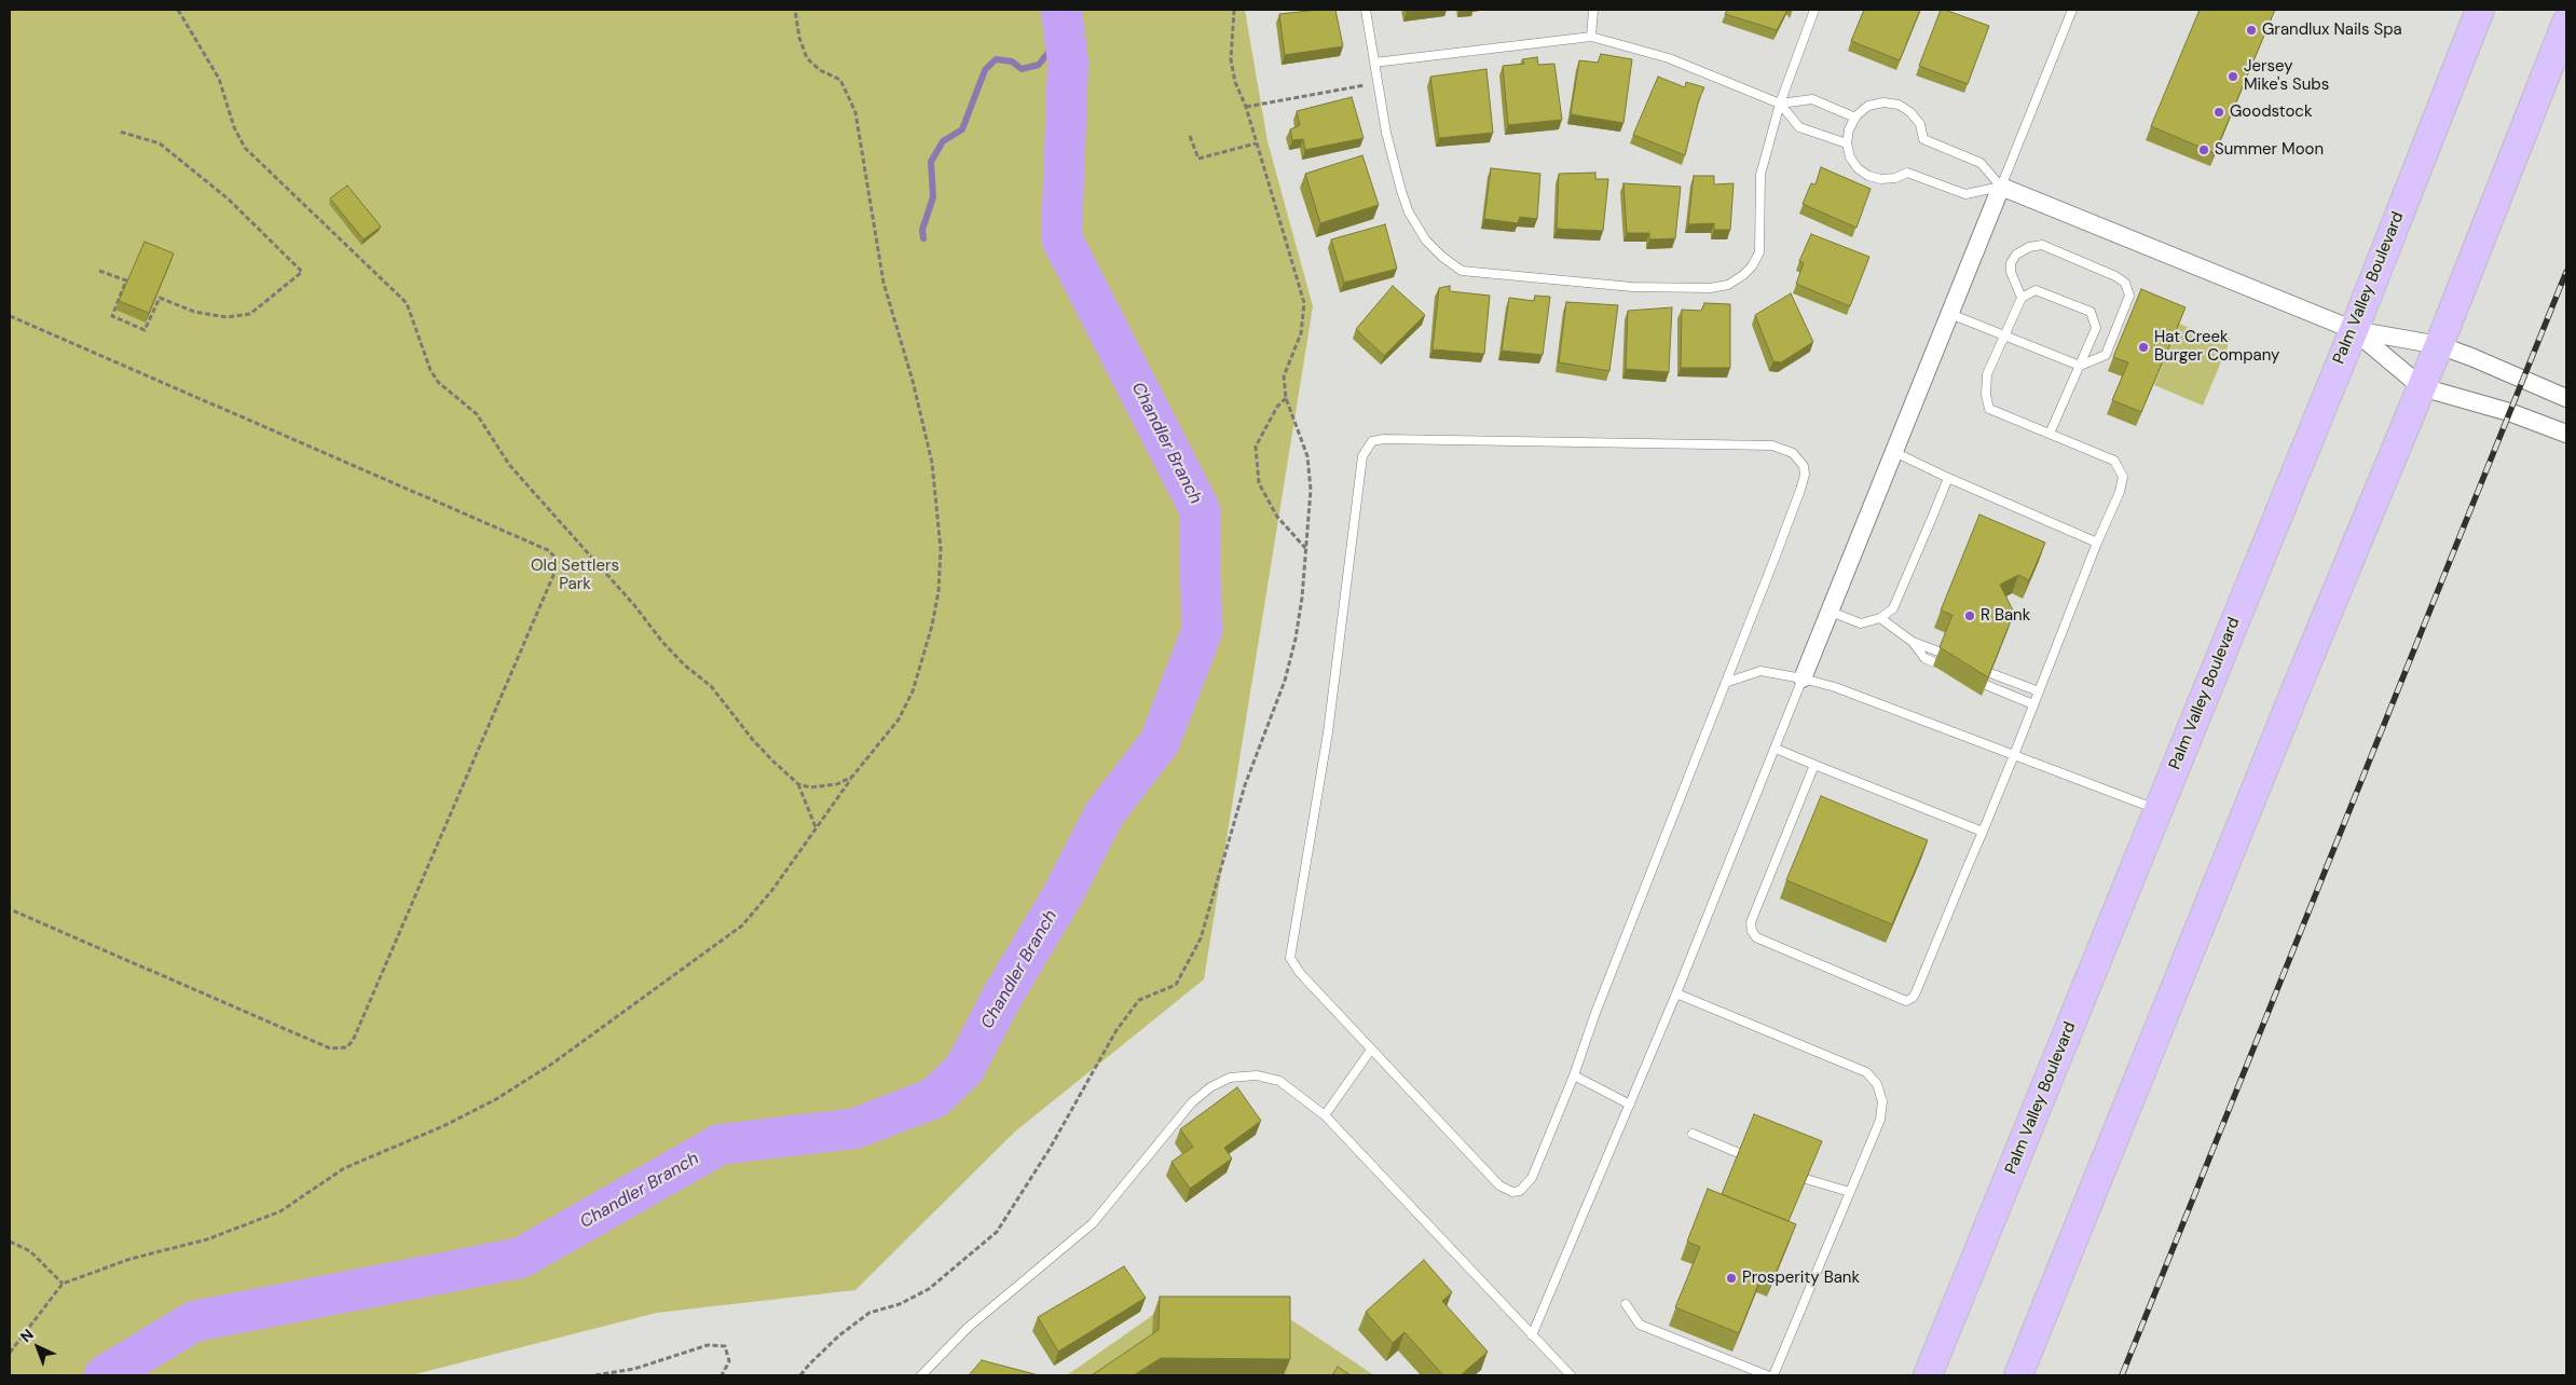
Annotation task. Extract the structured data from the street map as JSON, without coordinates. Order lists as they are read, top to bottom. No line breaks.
{"streets":{"highway":["Palm Valley Boulevard"]},"water":["Chandler Branch"],"parks":["Old Settlers Park"],"places":["Grandlux Nails Spa","Jersey Mike's Subs","Goodstock","Summer Moon","Hat Creek Burger Company","R Bank","Prosperity Bank"],"north":"top left"}
